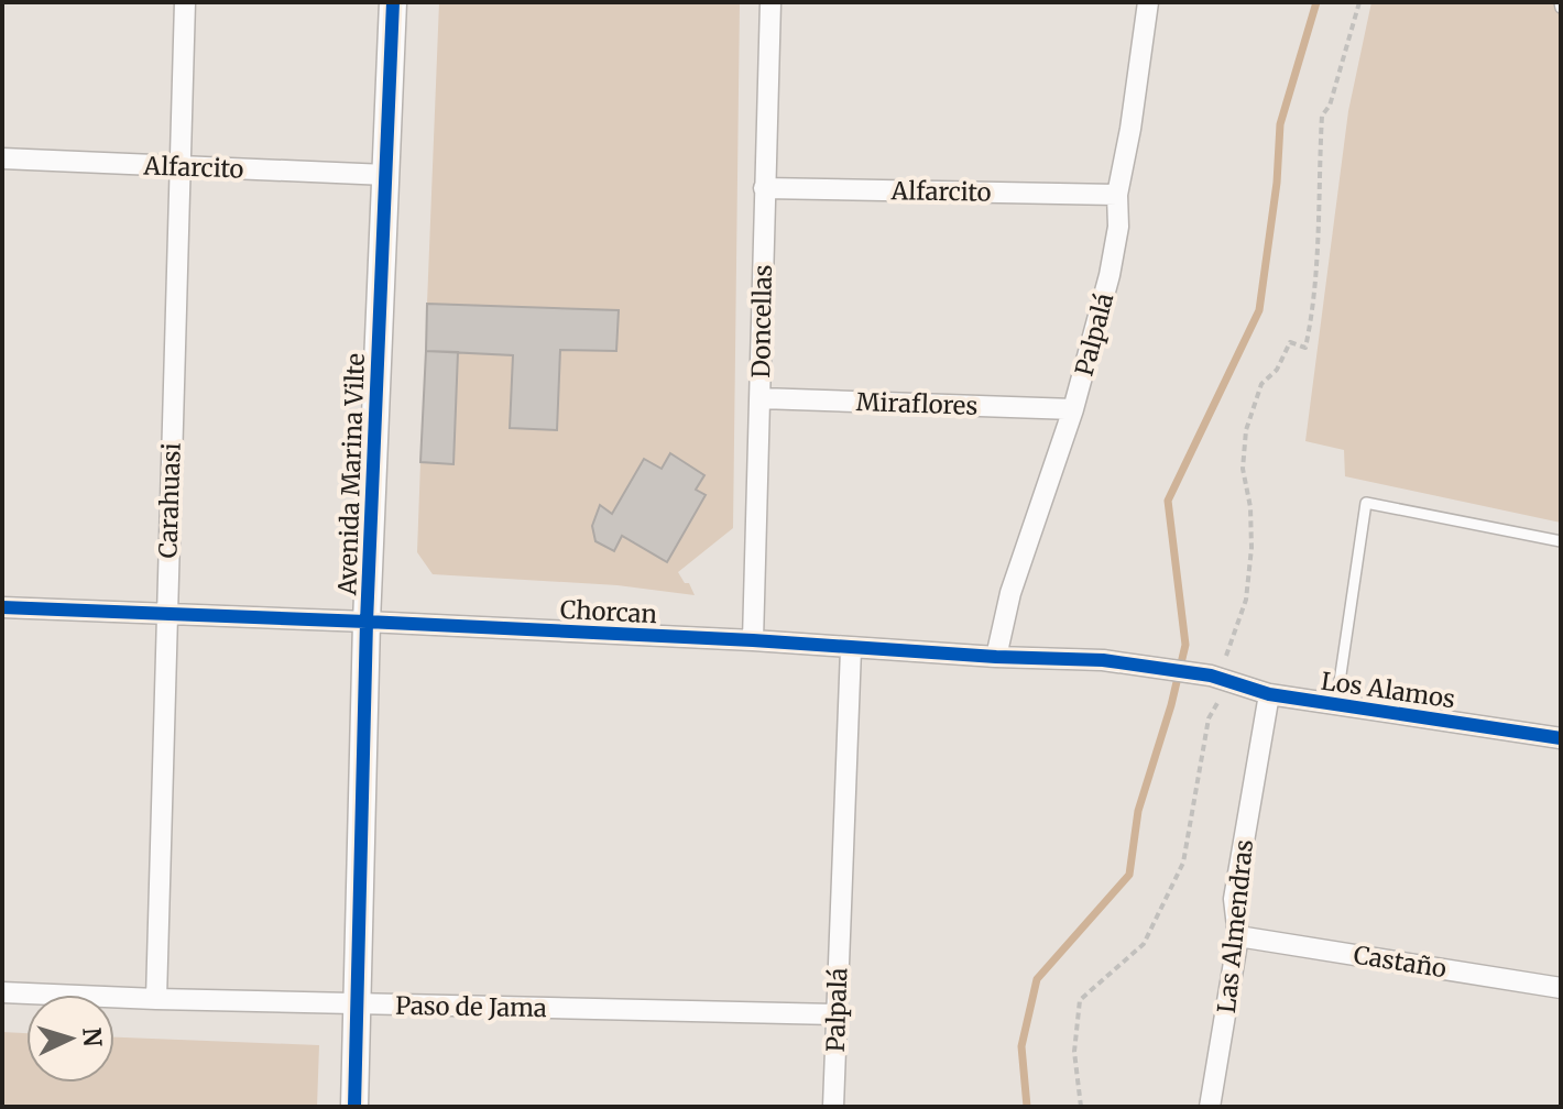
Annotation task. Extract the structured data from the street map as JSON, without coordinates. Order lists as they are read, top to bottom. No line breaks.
{"streets":{"street":["Alfarcito","Doncellas","Palpalá","Miraflores","Avenida Marina Vilte","Carahuasi","Chorcan","Los Alamos","Las Almendras","Castaño","Paso de Jama"]},"crossings":[["Alfarcito","Doncellas"],["Alfarcito","Palpalá"],["Alfarcito","Avenida Marina Vilte"],["Alfarcito","Carahuasi"],["Doncellas","Miraflores"],["Doncellas","Chorcan"],["Palpalá","Miraflores"],["Palpalá","Chorcan"],["Palpalá","Paso de Jama"],["Avenida Marina Vilte","Chorcan"],["Avenida Marina Vilte","Paso de Jama"],["Carahuasi","Chorcan"],["Carahuasi","Paso de Jama"],["Chorcan","Los Alamos"],["Los Alamos","Las Almendras"],["Las Almendras","Castaño"]],"north":"right"}
